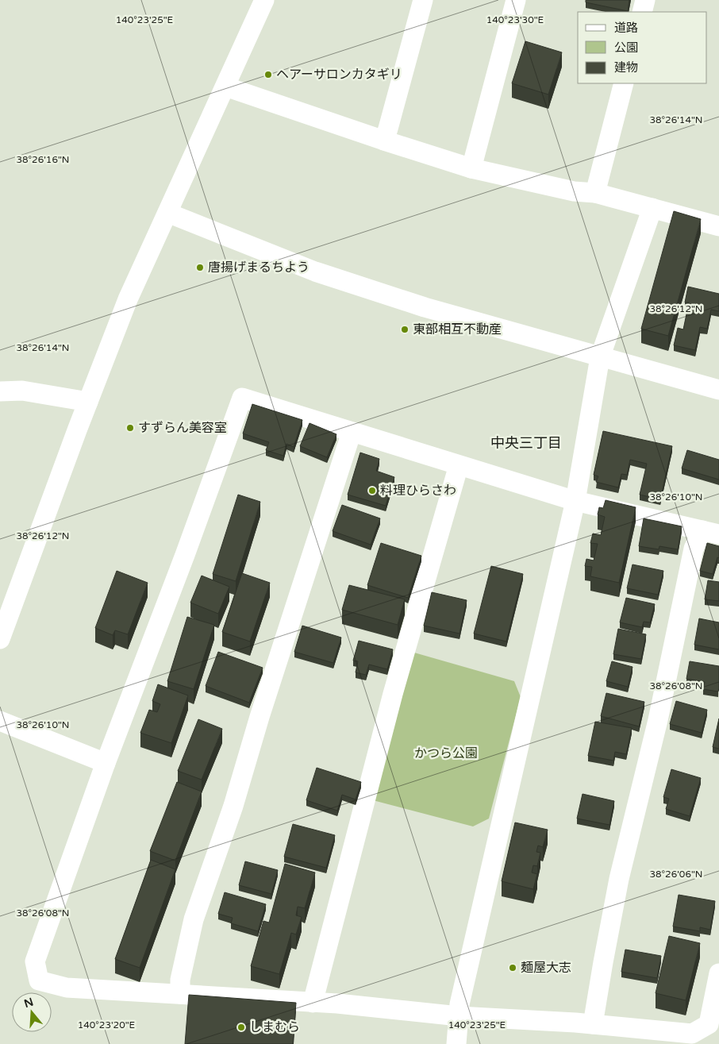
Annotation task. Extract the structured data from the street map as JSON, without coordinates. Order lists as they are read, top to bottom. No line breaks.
{"districts":["中央三丁目"],"parks":["かつら公園"],"places":["ヘアーサロンカタギリ","唐揚げまるちよう","東部相互不動産","すずらん美容室","料理ひらさわ","麺屋大志","しまむら"],"legend":["道路","公園","建物"],"north":"top","coordinates":["140°23'25\"E","140°23'30\"E","38°26'14\"N","38°26'16\"N","38°26'12\"N","38°26'10\"N","38°26'08\"N","38°26'06\"N","140°23'20\"E"]}
